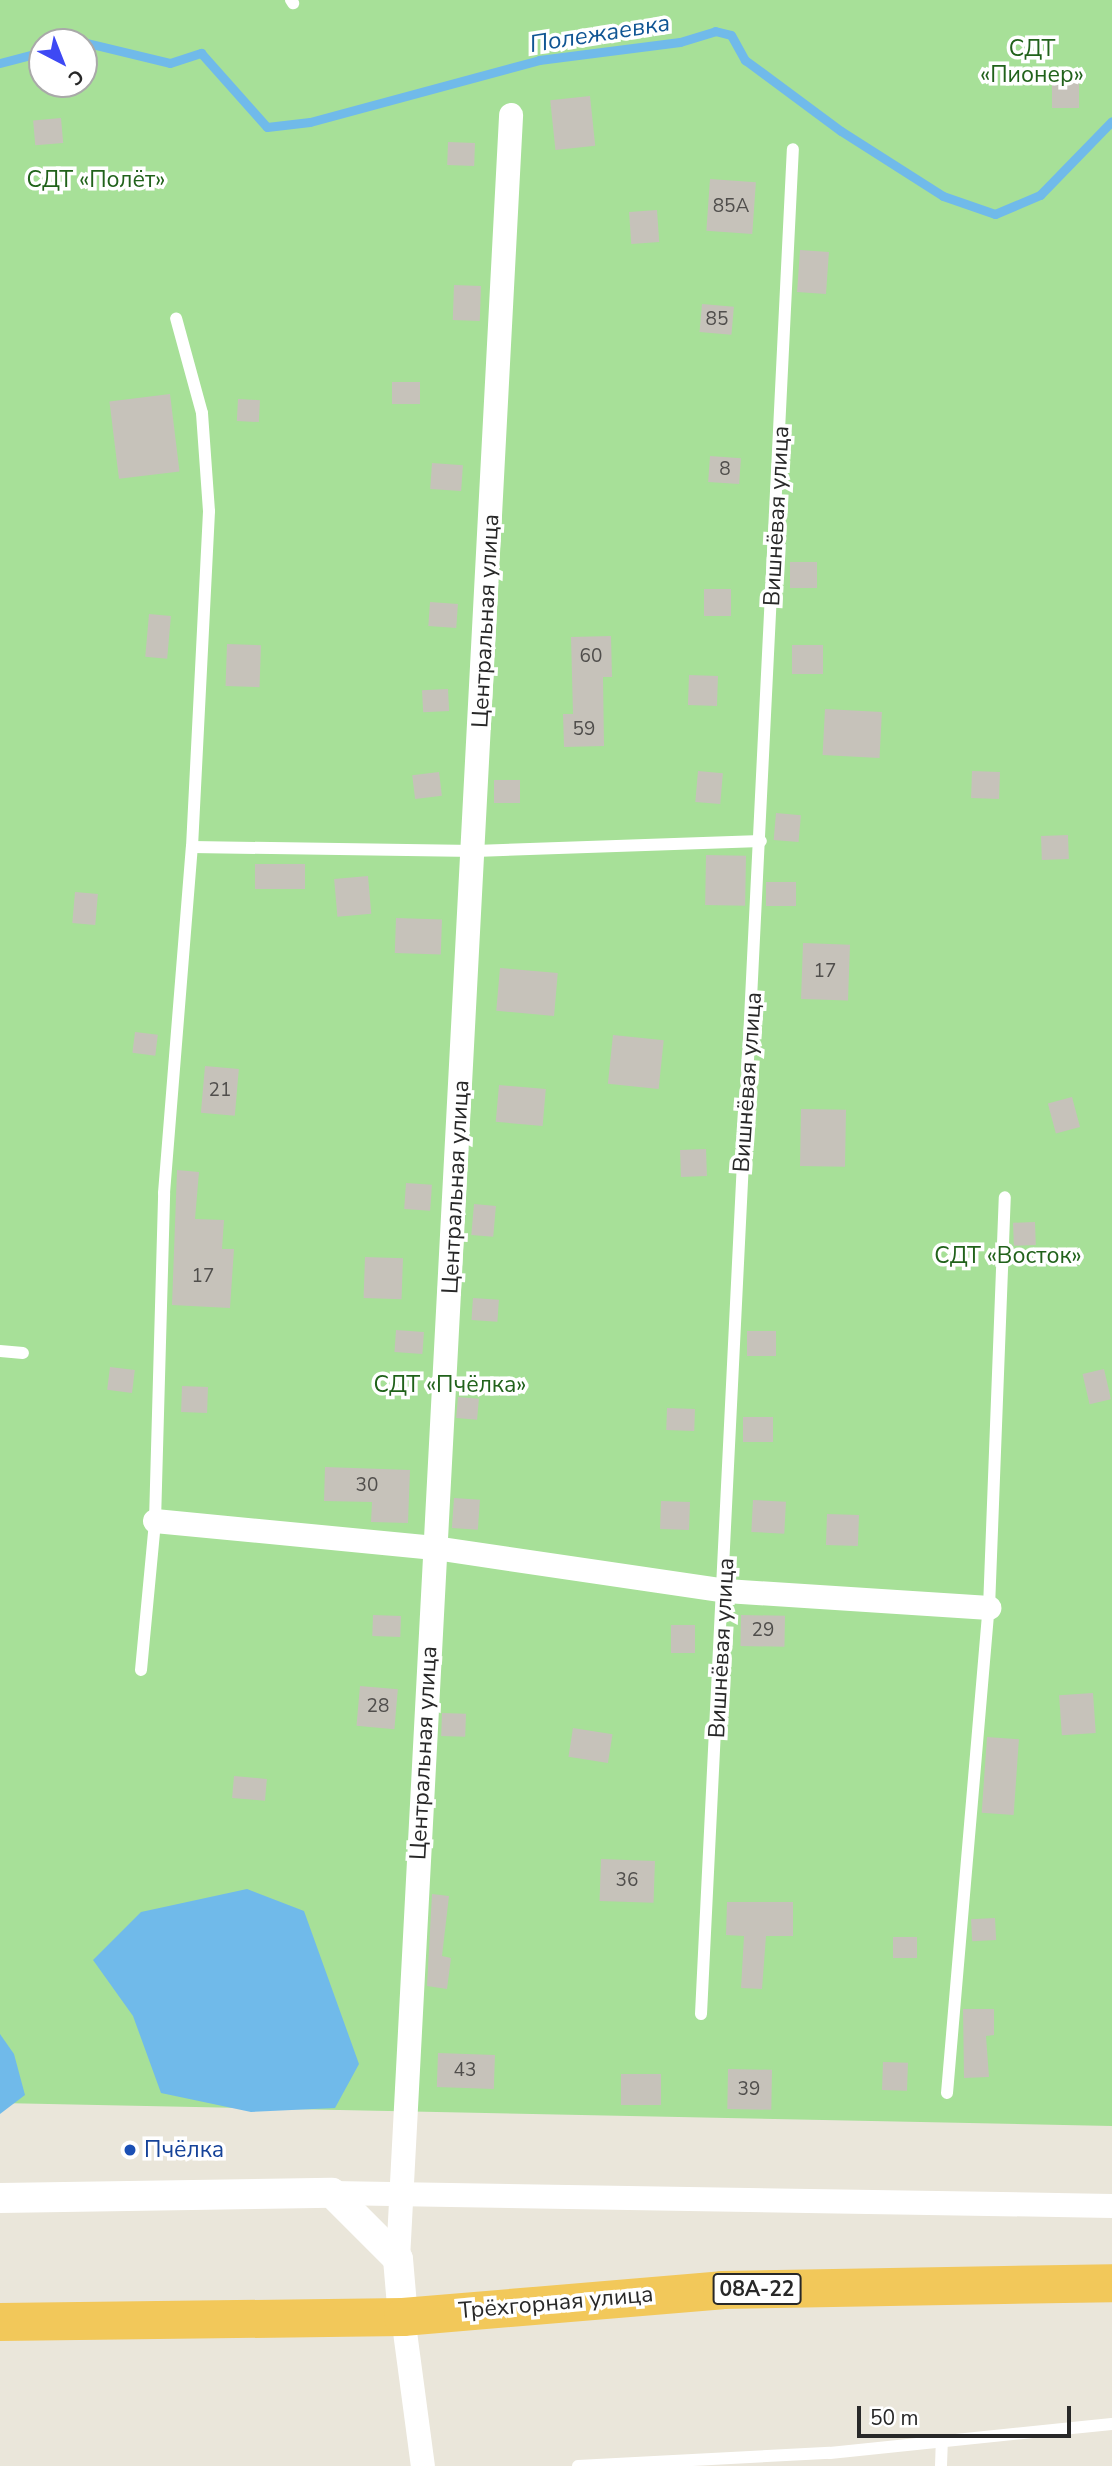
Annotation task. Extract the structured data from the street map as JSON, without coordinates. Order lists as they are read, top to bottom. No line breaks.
{"streets":{"highway":["08А-22","Трёхгорная улица"],"street":["Центральная улица"],"lane":["Вишнёвая улица"]},"water":["Полежаевка"],"parks":["СДТ «Пионер»","СДТ «Полёт»","СДТ «Восток»","СДТ «Пчёлка»"],"places":["Пчёлка"],"house_numbers":["85А","85","8","60","59","17","21","17","30","29","28","36","43","39"],"scale_bar":"50 m","north":"bottom right"}
